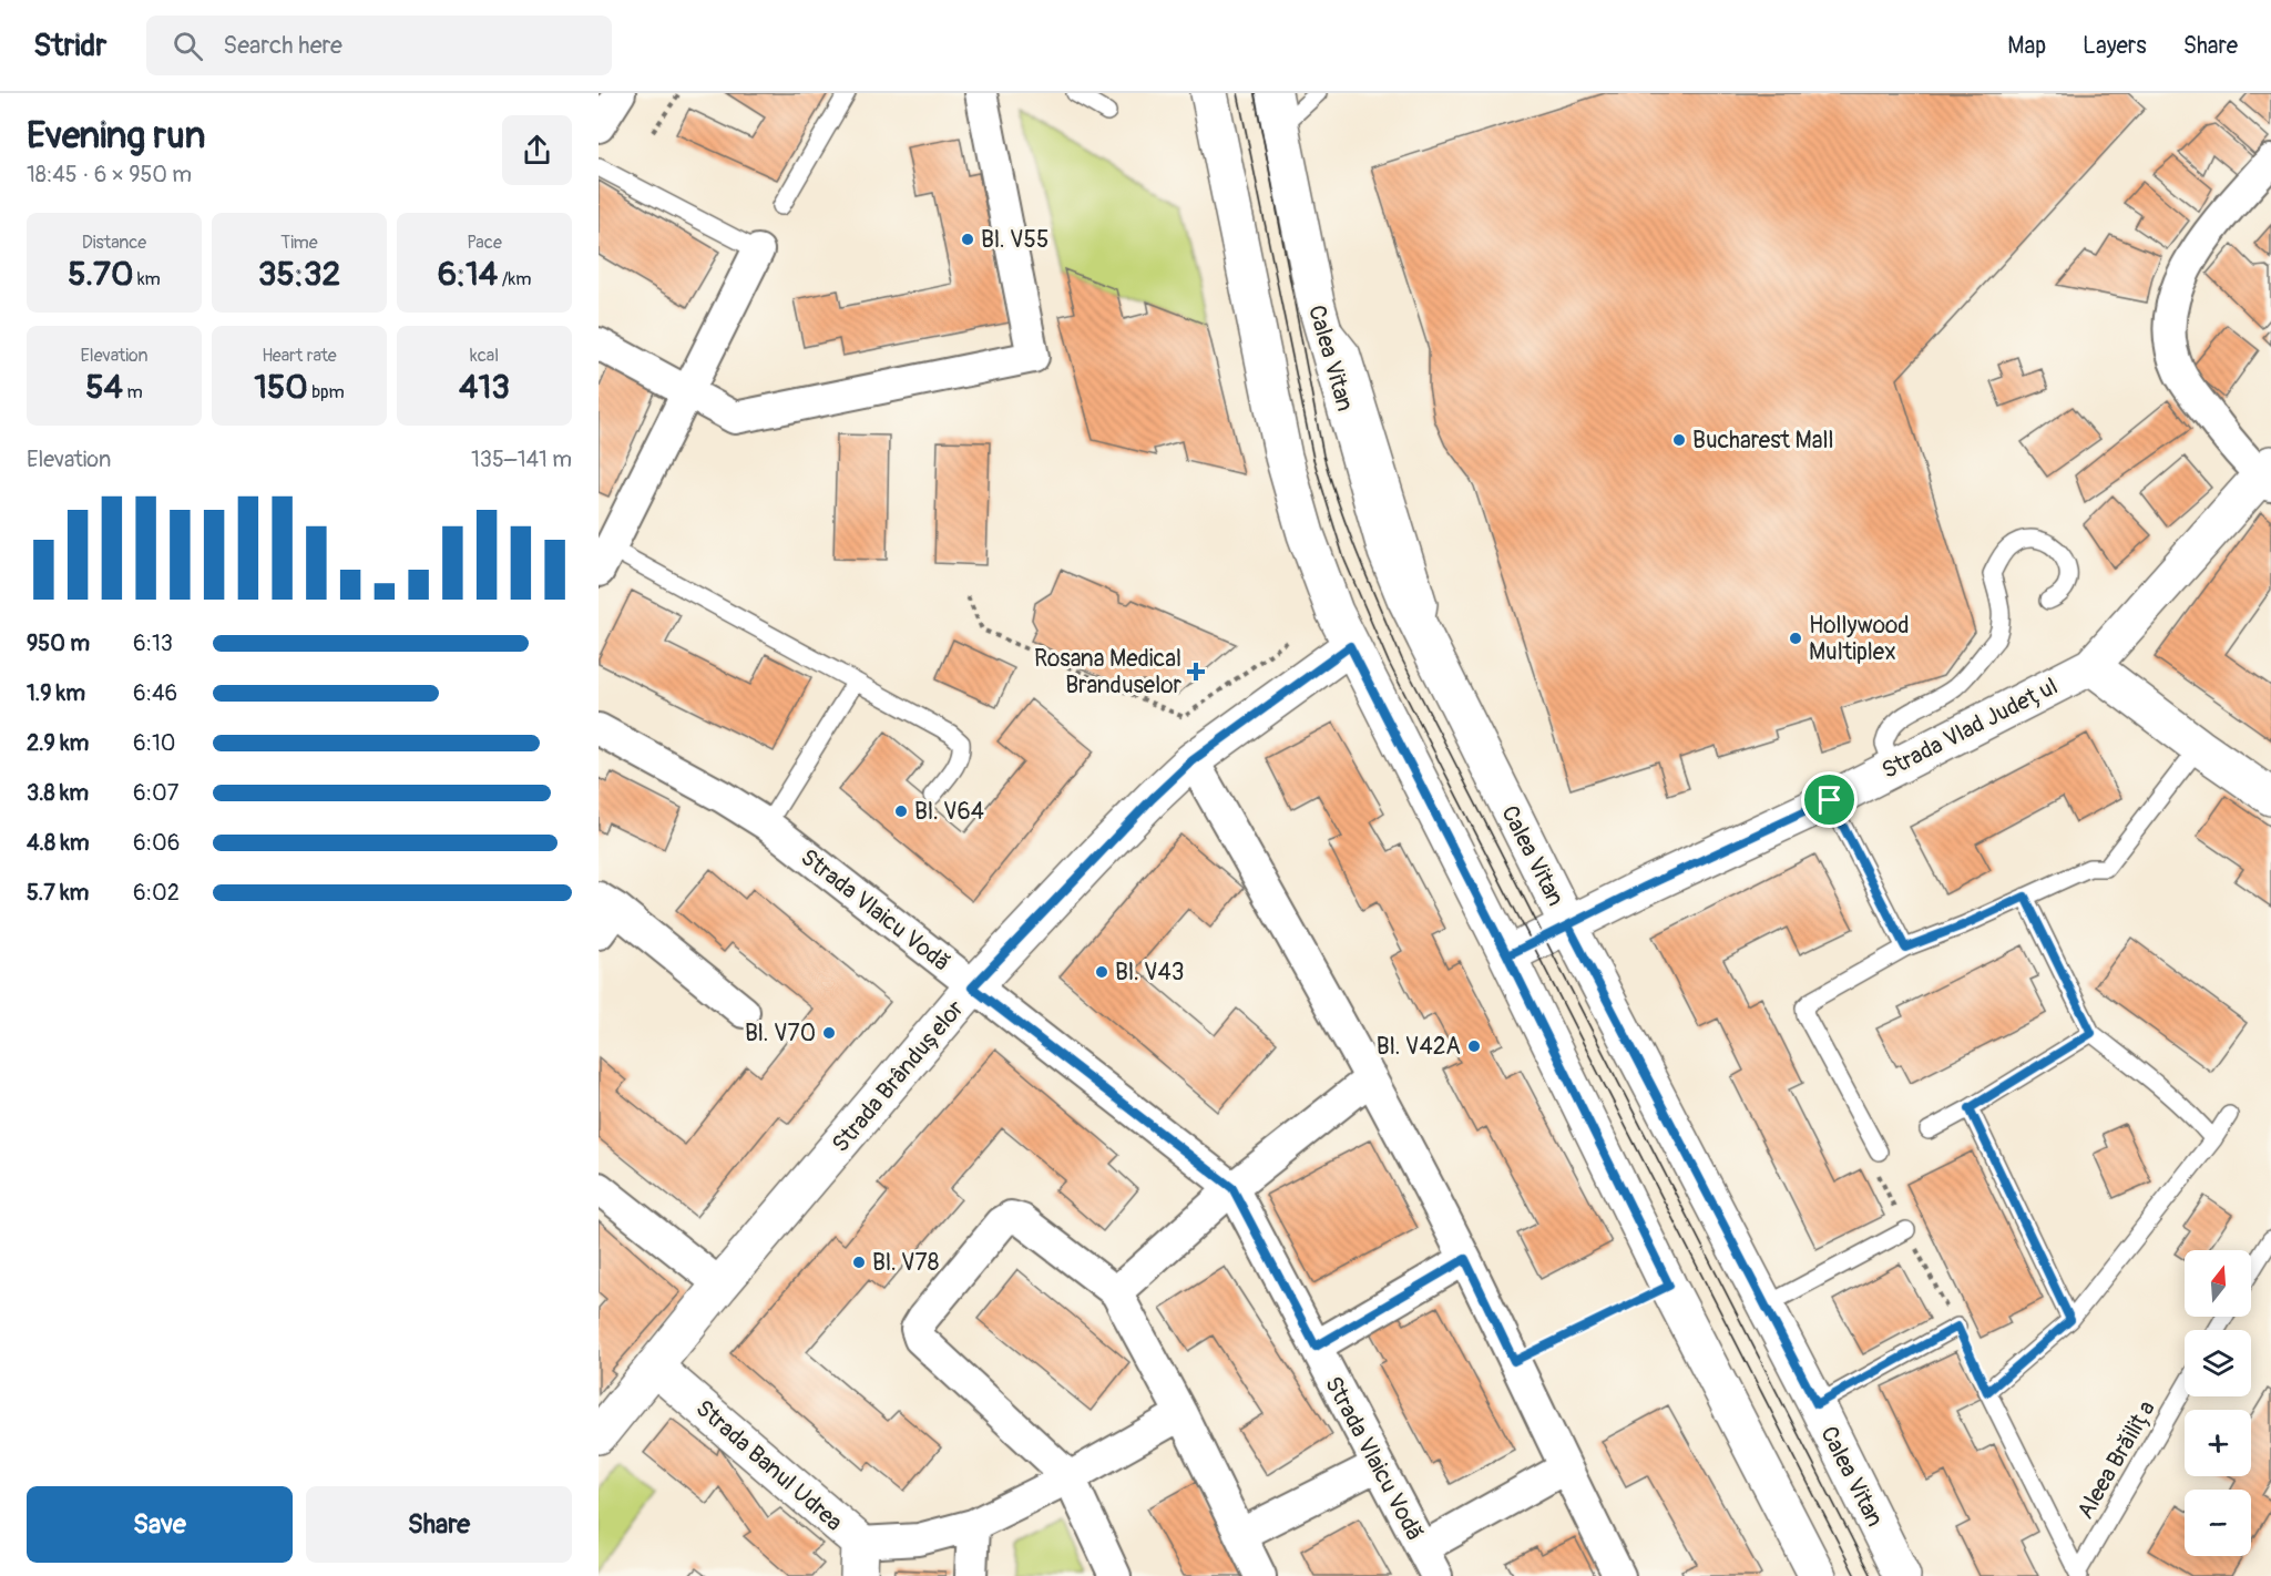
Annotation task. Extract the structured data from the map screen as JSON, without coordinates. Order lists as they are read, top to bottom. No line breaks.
{"streets":{"main road":["Calea Vitan","Strada Vlad Județul","Strada Brândușelor","Strada Banul Udrea"],"street":["Strada Vlaicu Vodă"],"lane":["Aleea Brăilița"]},"crossings":[["Calea Vitan","Strada Vlad Județul"],["Strada Vlaicu Vodă","Strada Brândușelor"],["Strada Brândușelor","Strada Banul Udrea"]],"places":{"other":["Bl. V55","Bucharest Mall","Hollywood Multiplex","Bl. V64","Bl. V43","Bl. V70","Bl. V42A","Bl. V78"],"health":["Rosana Medical Branduselor"]},"north":"top","page":{"header":"Stridr","search":"Search here","nav":["Map","Layers","Share"],"heading":["Evening run","18:45 · 6 × 950 m"],"stats":[["Distance","5.70 km"],["Time","35:32"],["Pace","6:14 /km"],["Elevation","54 m"],["Heart rate","150 bpm"],["kcal","413"]],"chart":["Elevation","135–141 m"],"list":[{"name":"950 m","note":"6:13"},{"name":"1.9 km","note":"6:46"},{"name":"2.9 km","note":"6:10"},{"name":"3.8 km","note":"6:07"},{"name":"4.8 km","note":"6:06"},{"name":"5.7 km","note":"6:02"}],"map_buttons":["+","−"],"buttons":["Save","Share"]}}
